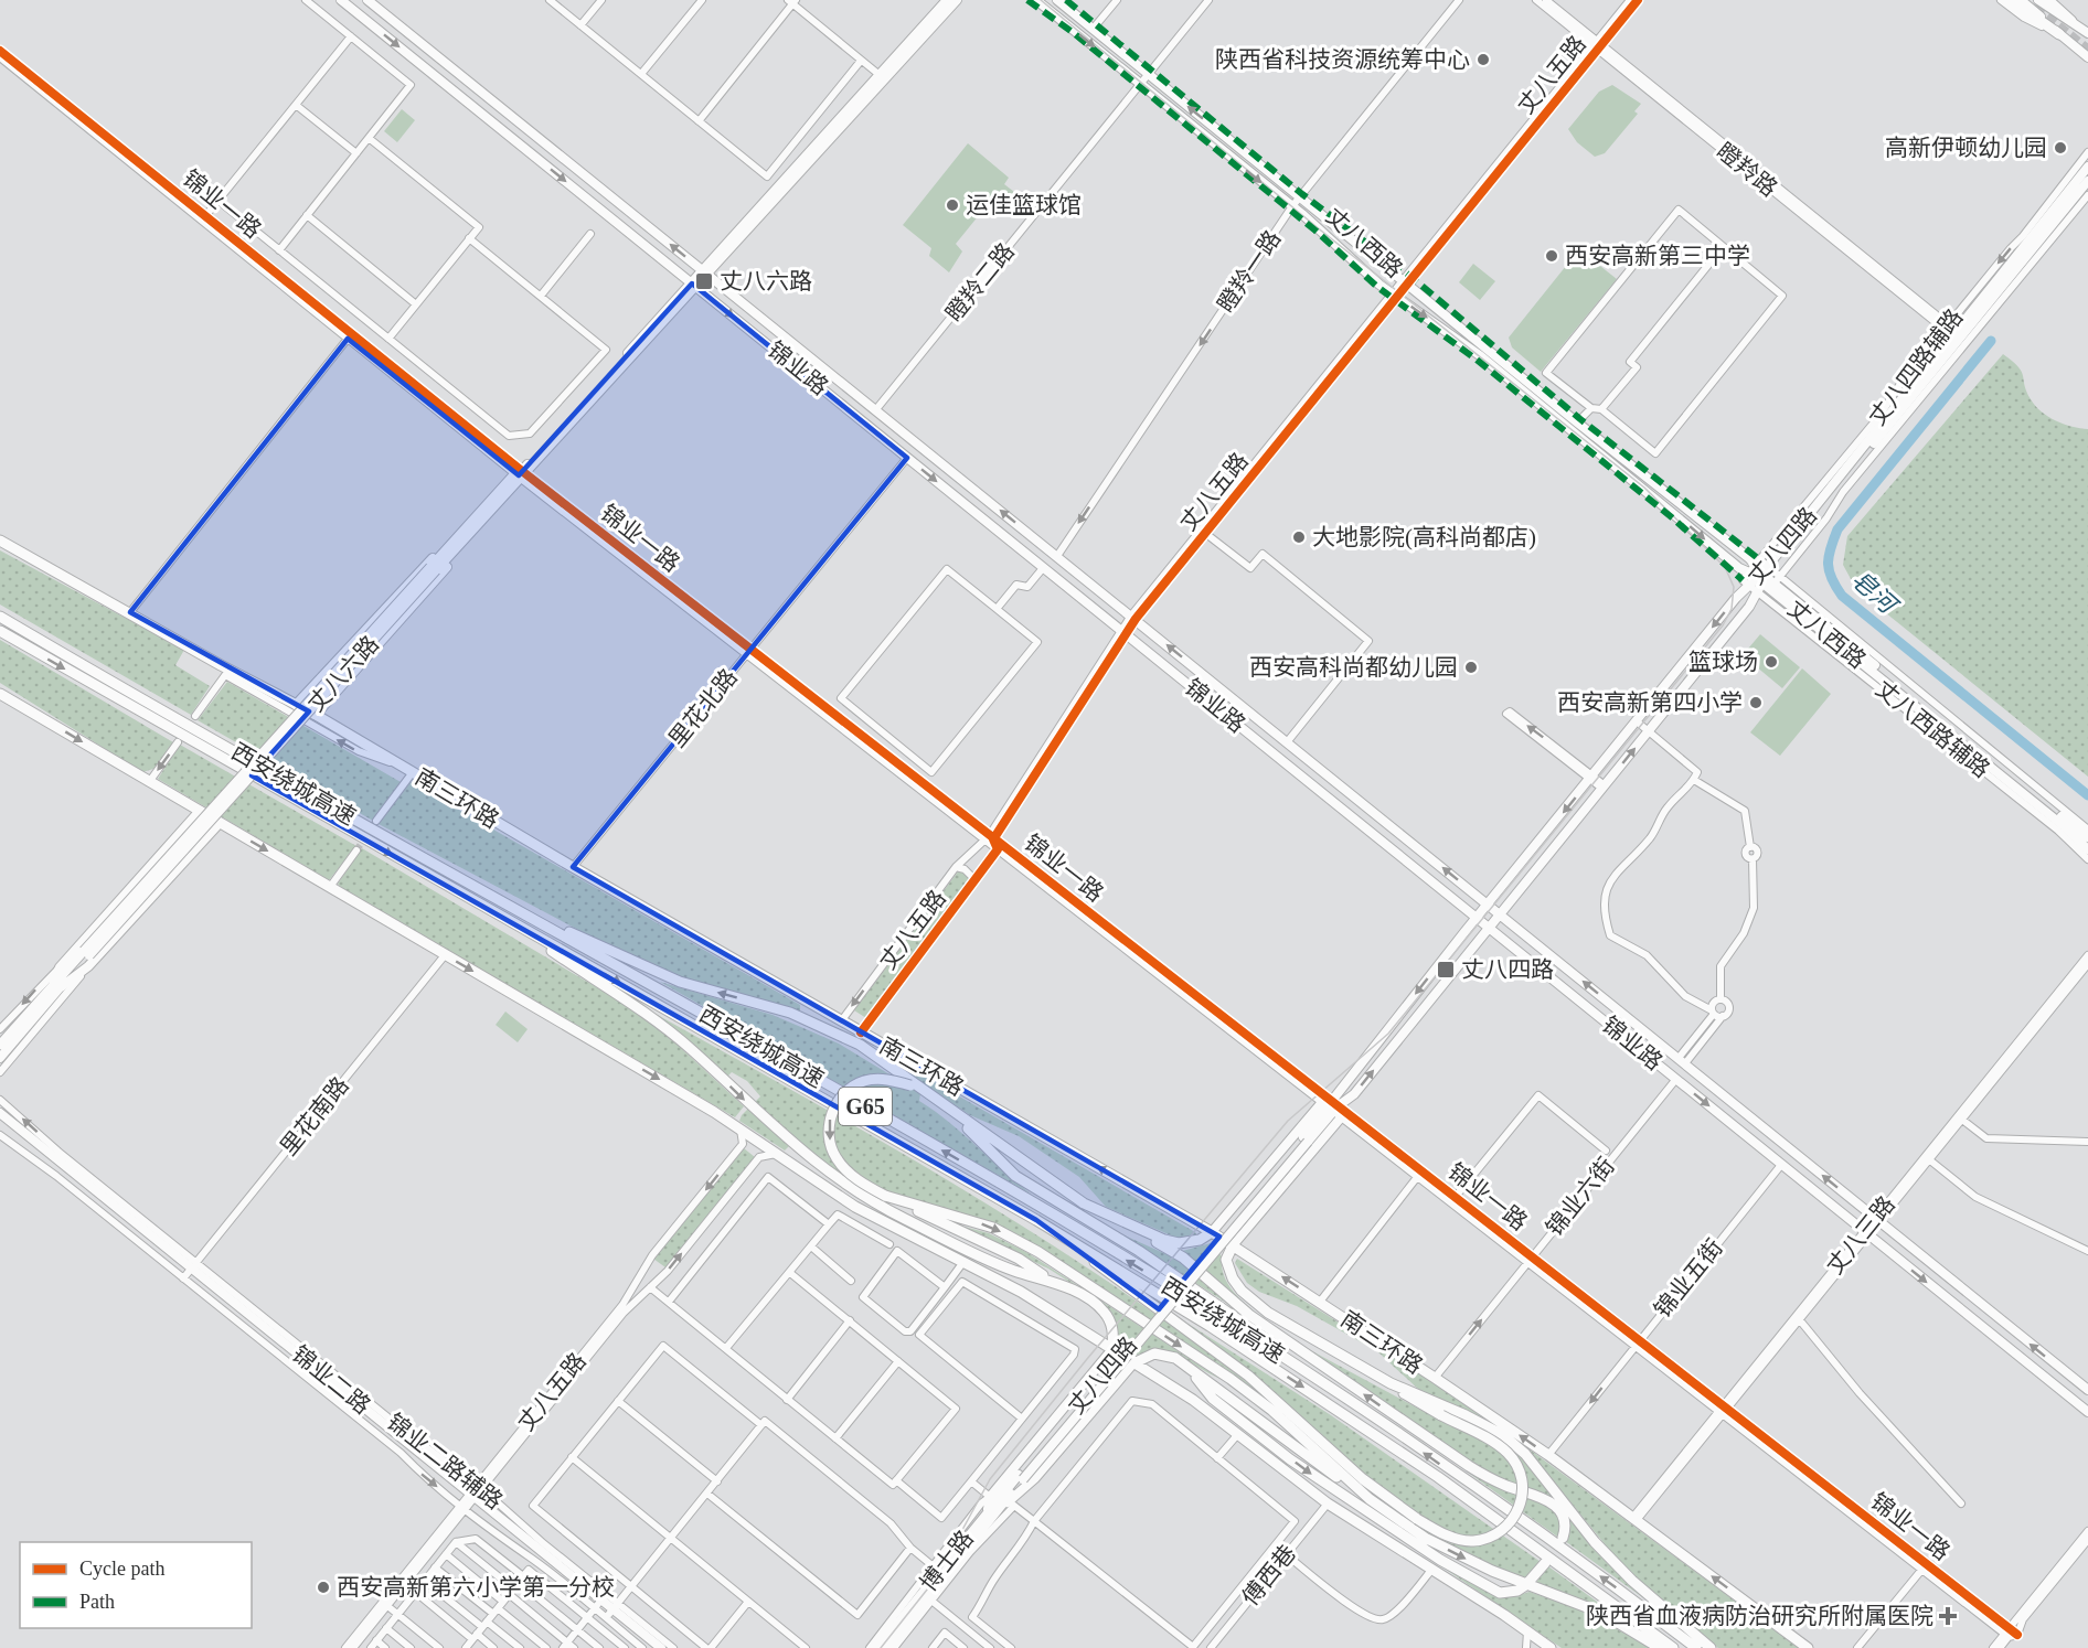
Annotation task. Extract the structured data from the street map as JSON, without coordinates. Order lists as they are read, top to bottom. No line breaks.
{"streets":{"highway":["西安绕城高速","南三环路","G65"],"main road":["丈八西路","锦业路","丈八四路","丈八六路","锦业二路","博士路"],"street":["丈八五路","瞪羚路","锦业一路","瞪羚一路","瞪羚二路","丈八四路辅路","里花北路","丈八西路辅路","里花南路","锦业六街","丈八三路","锦业五街","锦业二路辅路","傅西巷"]},"crossings":[["丈八五路","瞪羚路"],["丈八五路","锦业一路"],["丈八五路","丈八西路"],["丈八五路","锦业路"],["丈八五路","南三环路"],["丈八五路","锦业二路"],["丈八五路","锦业二路辅路"],["瞪羚路","丈八四路辅路"],["瞪羚路","丈八四路"],["锦业一路","丈八四路"],["锦业一路","丈八六路"],["锦业一路","里花北路"],["锦业一路","锦业六街"],["锦业一路","丈八三路"],["锦业一路","锦业五街"],["丈八西路","瞪羚一路"],["丈八西路","瞪羚二路"],["丈八西路","丈八四路辅路"],["丈八西路","丈八四路"],["丈八西路","丈八西路辅路"],["瞪羚一路","锦业路"],["瞪羚二路","锦业路"],["丈八四路辅路","丈八四路"],["丈八四路辅路","丈八西路辅路"],["锦业路","丈八四路"],["锦业路","丈八六路"],["锦业路","里花北路"],["锦业路","锦业六街"],["锦业路","丈八三路"],["锦业路","锦业五街"],["丈八四路","丈八西路辅路"],["丈八四路","博士路"],["里花北路","南三环路"],["南三环路","锦业六街"],["南三环路","丈八三路"],["南三环路","锦业五街"],["里花南路","锦业二路"],["里花南路","锦业二路辅路"],["锦业二路","锦业二路辅路"]],"one_way":["瞪羚一路","锦业六街","锦业五街"],"water":["皂河"],"places":{"other":["陕西省科技资源统筹中心","高新伊顿幼儿园","运佳篮球馆","西安高新第三中学","大地影院(高科尚都店)","篮球场","西安高科尚都幼儿园","西安高新第四小学","西安高新第六小学第一分校"],"transit":["丈八六路","丈八四路"],"health":["陕西省血液病防治研究所附属医院"]},"legend":["Cycle path","Path"]}
